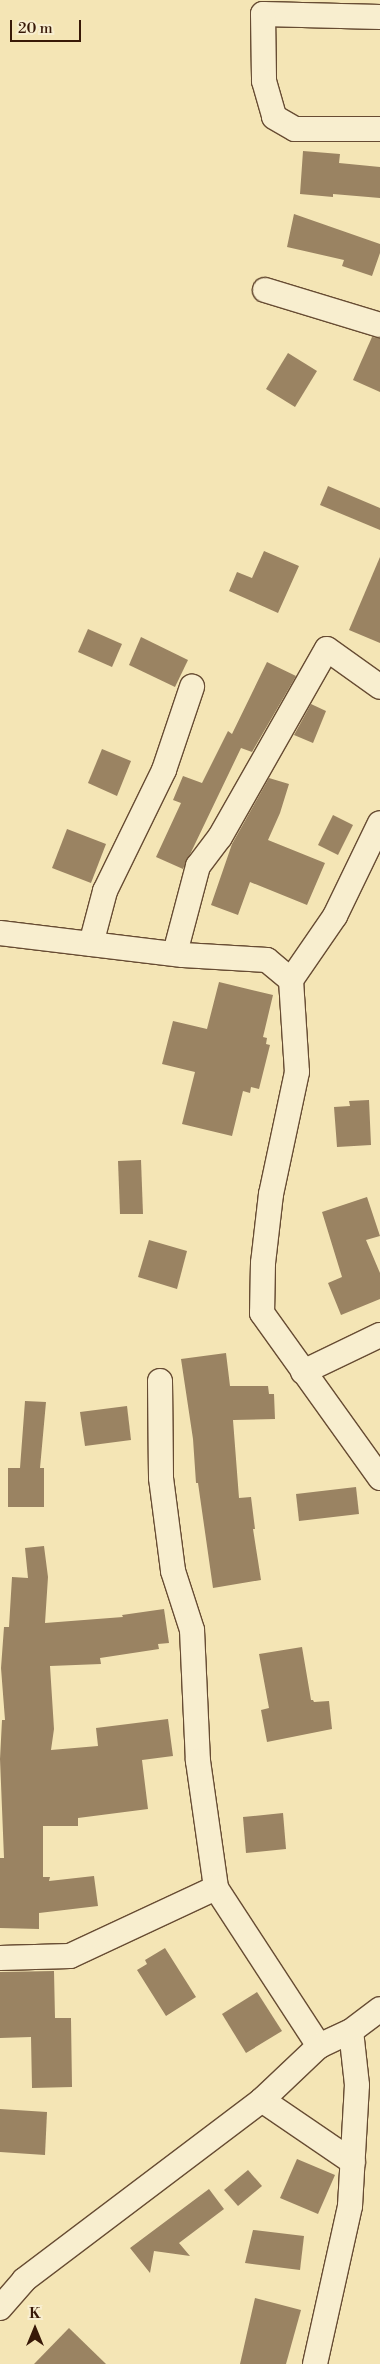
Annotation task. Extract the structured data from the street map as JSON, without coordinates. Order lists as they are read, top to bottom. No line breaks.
{"scale_bar":"20 m","north":"top"}
